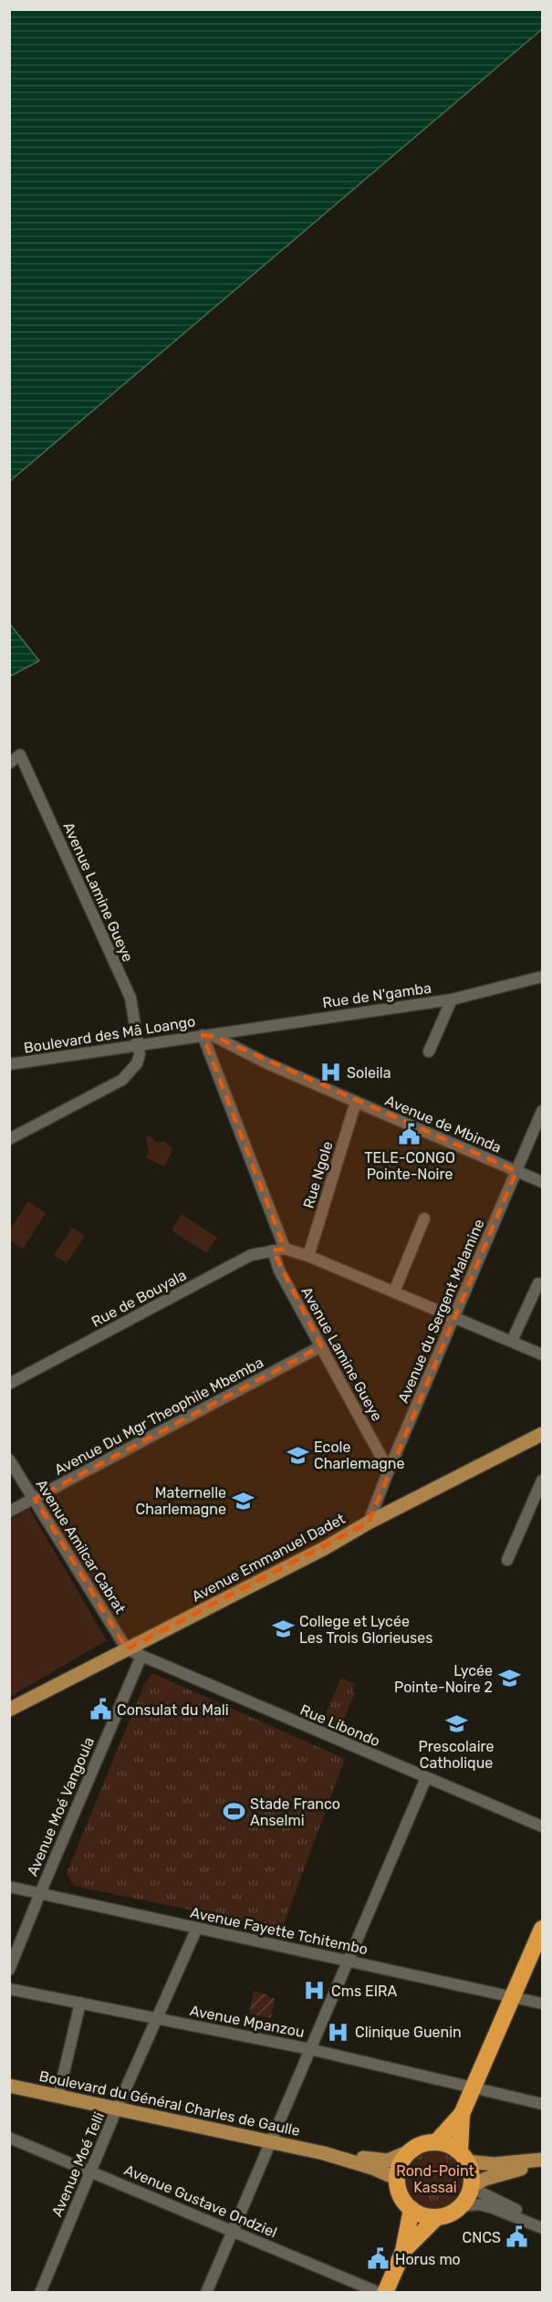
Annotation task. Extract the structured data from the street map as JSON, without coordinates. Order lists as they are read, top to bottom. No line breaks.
{"streets":{"main road":["Avenue Emmanuel Dadet","Boulevard du Général Charles de Gaulle"],"street":["Avenue Lamine Gueye","Rue de N'gamba","Boulevard des Mâ Loango","Avenue de Mbinda","Rue Ngole","Rue de Bouyala","Avenue du Sergent Malamine","Avenue Du Mgr Theophile Mbemba","Avenue Amilcar Cabrat","Rue Libondo","Avenue Moé Vangoula","Avenue Fayette Tchitembo","Avenue Mpanzou","Avenue Moé Telli","Avenue Gustave Ondziel"]},"crossings":[["Avenue Lamine Gueye","Boulevard des Mâ Loango"],["Avenue Lamine Gueye","Rue de Bouyala"],["Avenue Lamine Gueye","Avenue du Sergent Malamine"],["Avenue Lamine Gueye","Avenue Du Mgr Theophile Mbemba"],["Rue de N'gamba","Boulevard des Mâ Loango"],["Rue de N'gamba","Avenue de Mbinda"],["Boulevard des Mâ Loango","Avenue de Mbinda"],["Avenue de Mbinda","Rue Ngole"],["Avenue de Mbinda","Avenue du Sergent Malamine"],["Avenue du Sergent Malamine","Avenue Emmanuel Dadet"],["Avenue Du Mgr Theophile Mbemba","Avenue Amilcar Cabrat"],["Avenue Amilcar Cabrat","Avenue Emmanuel Dadet"],["Avenue Amilcar Cabrat","Rue Libondo"],["Avenue Emmanuel Dadet","Rue Libondo"],["Rue Libondo","Avenue Moé Vangoula"],["Avenue Moé Vangoula","Avenue Fayette Tchitembo"],["Avenue Fayette Tchitembo","Avenue Moé Telli"],["Avenue Mpanzou","Avenue Moé Telli"],["Boulevard du Général Charles de Gaulle","Avenue Moé Telli"],["Avenue Moé Telli","Avenue Gustave Ondziel"]],"parks":["Rond-Point Kassai"],"places":{"hospital":["Soleila","Cms EIRA","Clinique Guenin"],"public building":["TELE-CONGO Pointe-Noire","Consulat du Mali","CNCS","Horus mo"],"school or university":["Ecole Charlemagne","Maternelle Charlemagne","College et Lycée Les Trois Glorieuses","Lycée Pointe-Noire 2","Prescolaire Catholique"],"sports":["Stade Franco Anselmi"]}}
